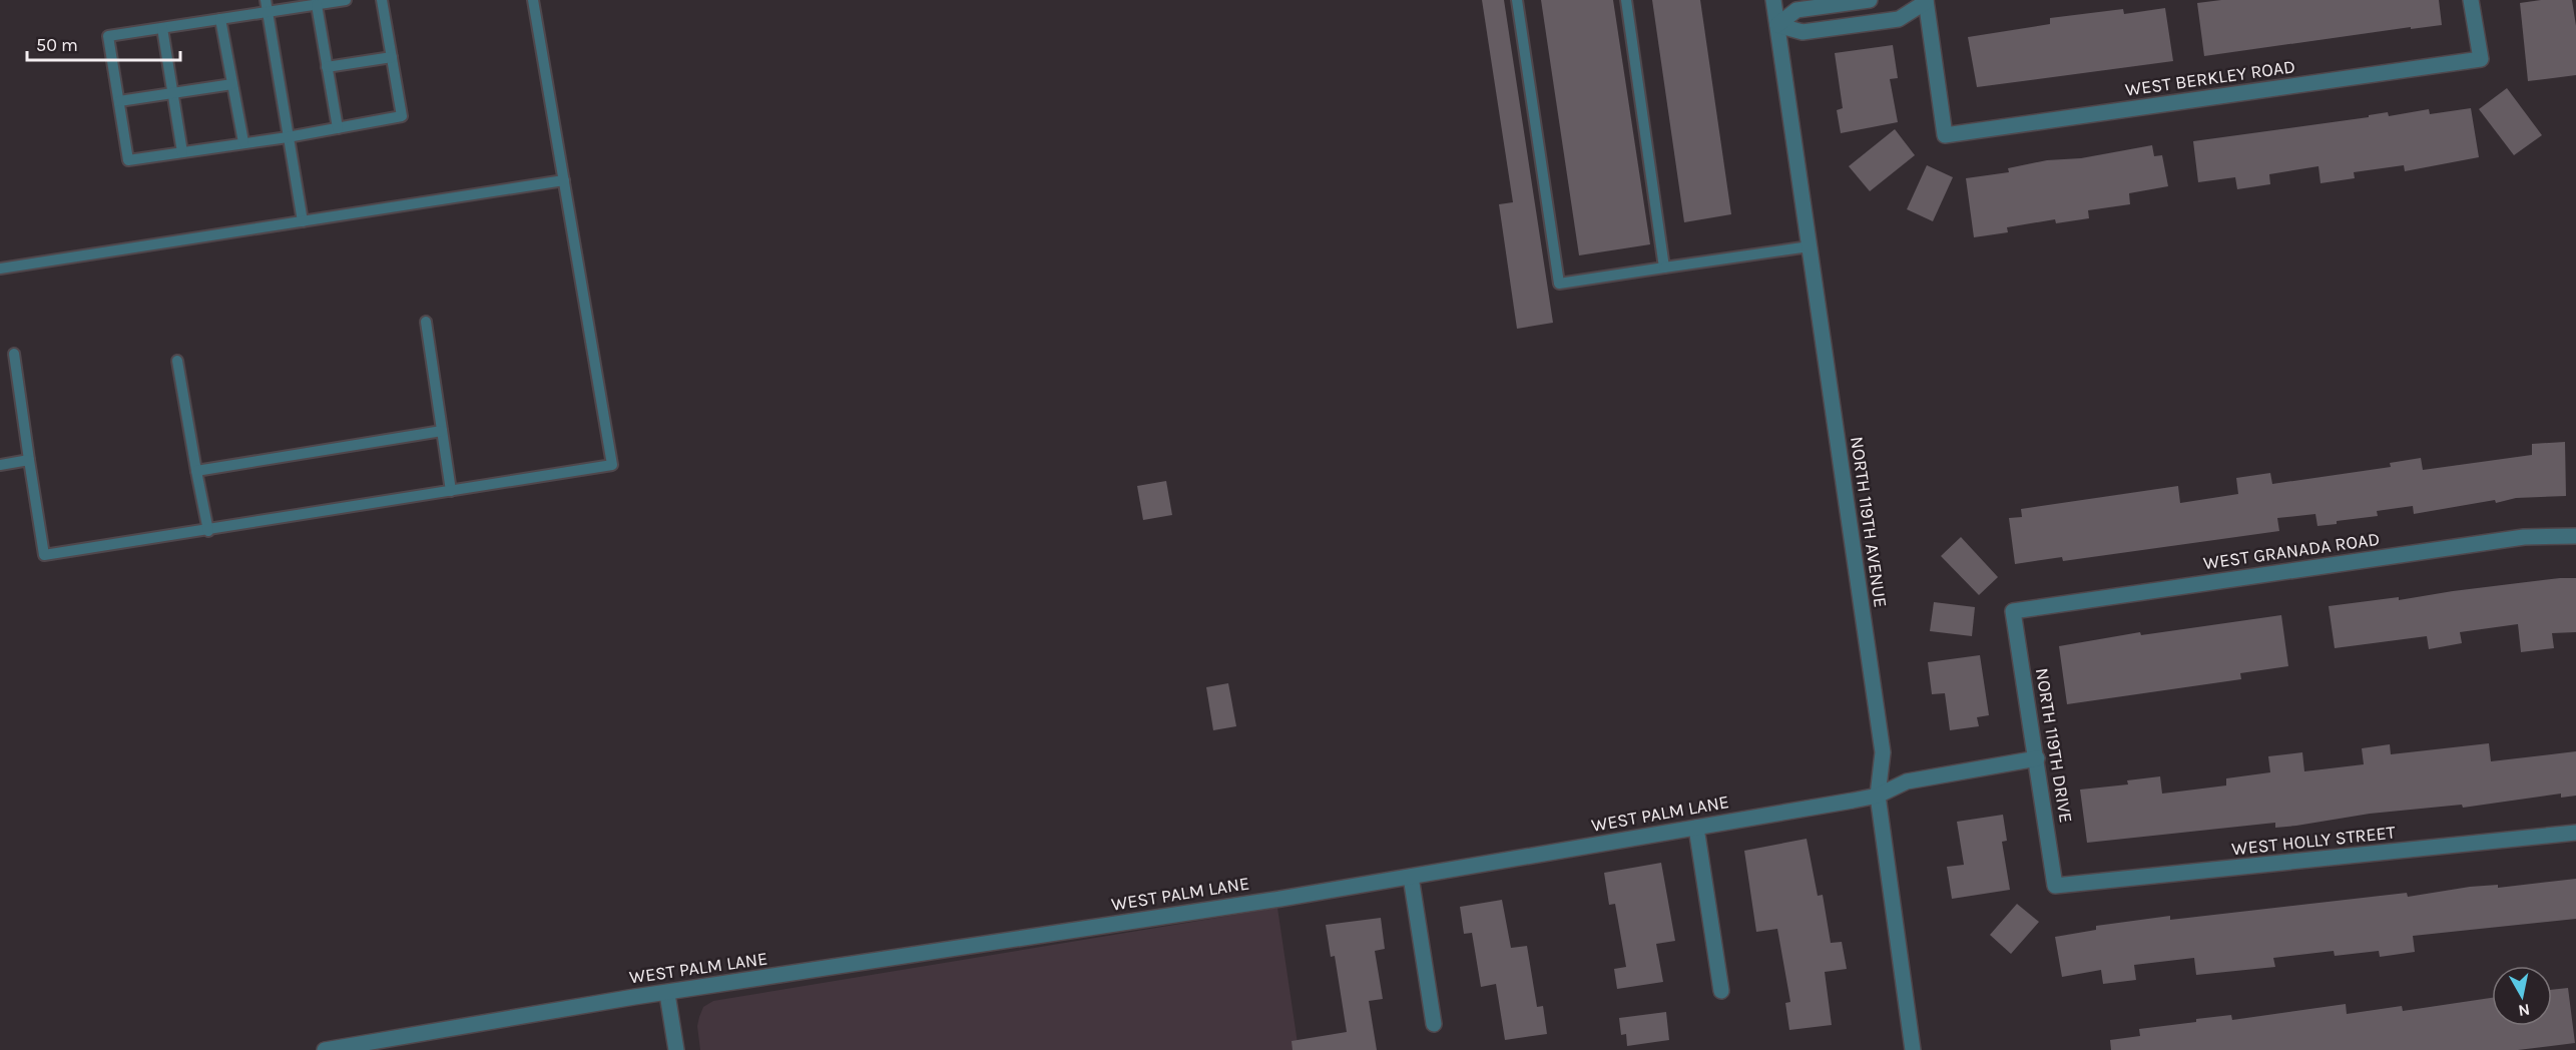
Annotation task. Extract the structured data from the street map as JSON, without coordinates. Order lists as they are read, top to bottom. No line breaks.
{"streets":{"street":["WEST BERKLEY ROAD","NORTH 119TH AVENUE","WEST GRANADA ROAD","NORTH 119TH DRIVE","WEST PALM LANE","WEST HOLLY STREET"]},"crossings":[["NORTH 119TH AVENUE","WEST PALM LANE"],["WEST GRANADA ROAD","NORTH 119TH DRIVE"],["NORTH 119TH DRIVE","WEST PALM LANE"],["NORTH 119TH DRIVE","WEST HOLLY STREET"]],"scale_bar":"50 m","north":"bottom"}
